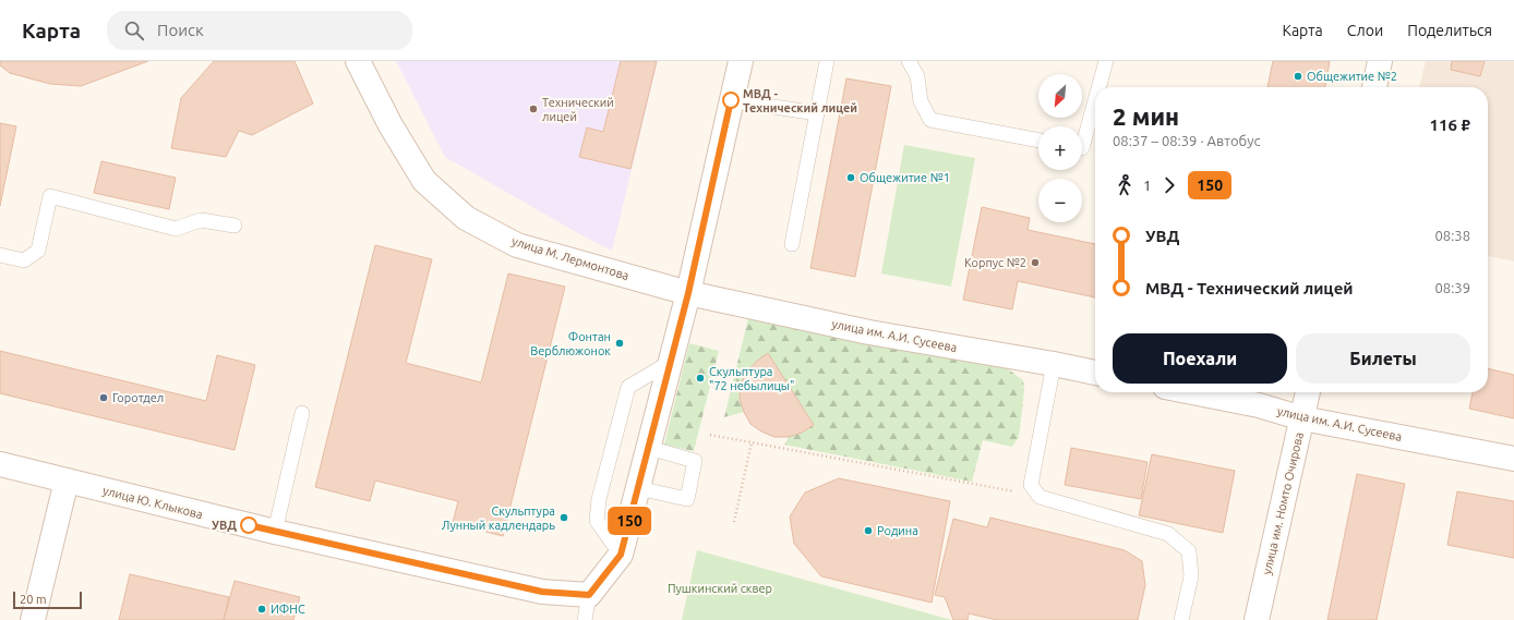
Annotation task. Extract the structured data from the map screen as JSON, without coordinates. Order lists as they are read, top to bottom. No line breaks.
{"streets":{"street":["улица М. Лермонтова","улица им. А.И. Сусеева","улица Ю. Клыкова","улица им. Номто Очирова"]},"crossings":[["улица М. Лермонтова","улица им. А.И. Сусеева"],["улица им. А.И. Сусеева","улица им. Номто Очирова"]],"parks":["Пушкинский сквер"],"places":["Общежитие №2","МВД - Технический лицей","Технический лицей","Общежитие №1","Корпус №2","Фонтан Верблюжонок","Скульптура \"72 небылицы\"","Горотдел","Скульптура Лунный кадлендарь","УВД","Родина","ИФНС"],"lines":["bus line 150"],"scale_bar":"20 m","north":"bottom left","page":{"header":"Карта","search":"Поиск","nav":["Карта","Слои","Поделиться"],"on_map":"150","map_buttons":["+","−"],"heading":["2 мин","08:37 – 08:39 · Автобус","116 ₽"],"legs":["1","150"],"list":[{"name":"УВД","value":"08:38"},{"name":"МВД - Технический лицей","value":"08:39"}],"buttons":["Поехали","Билеты"],"scale":"20 m"}}
